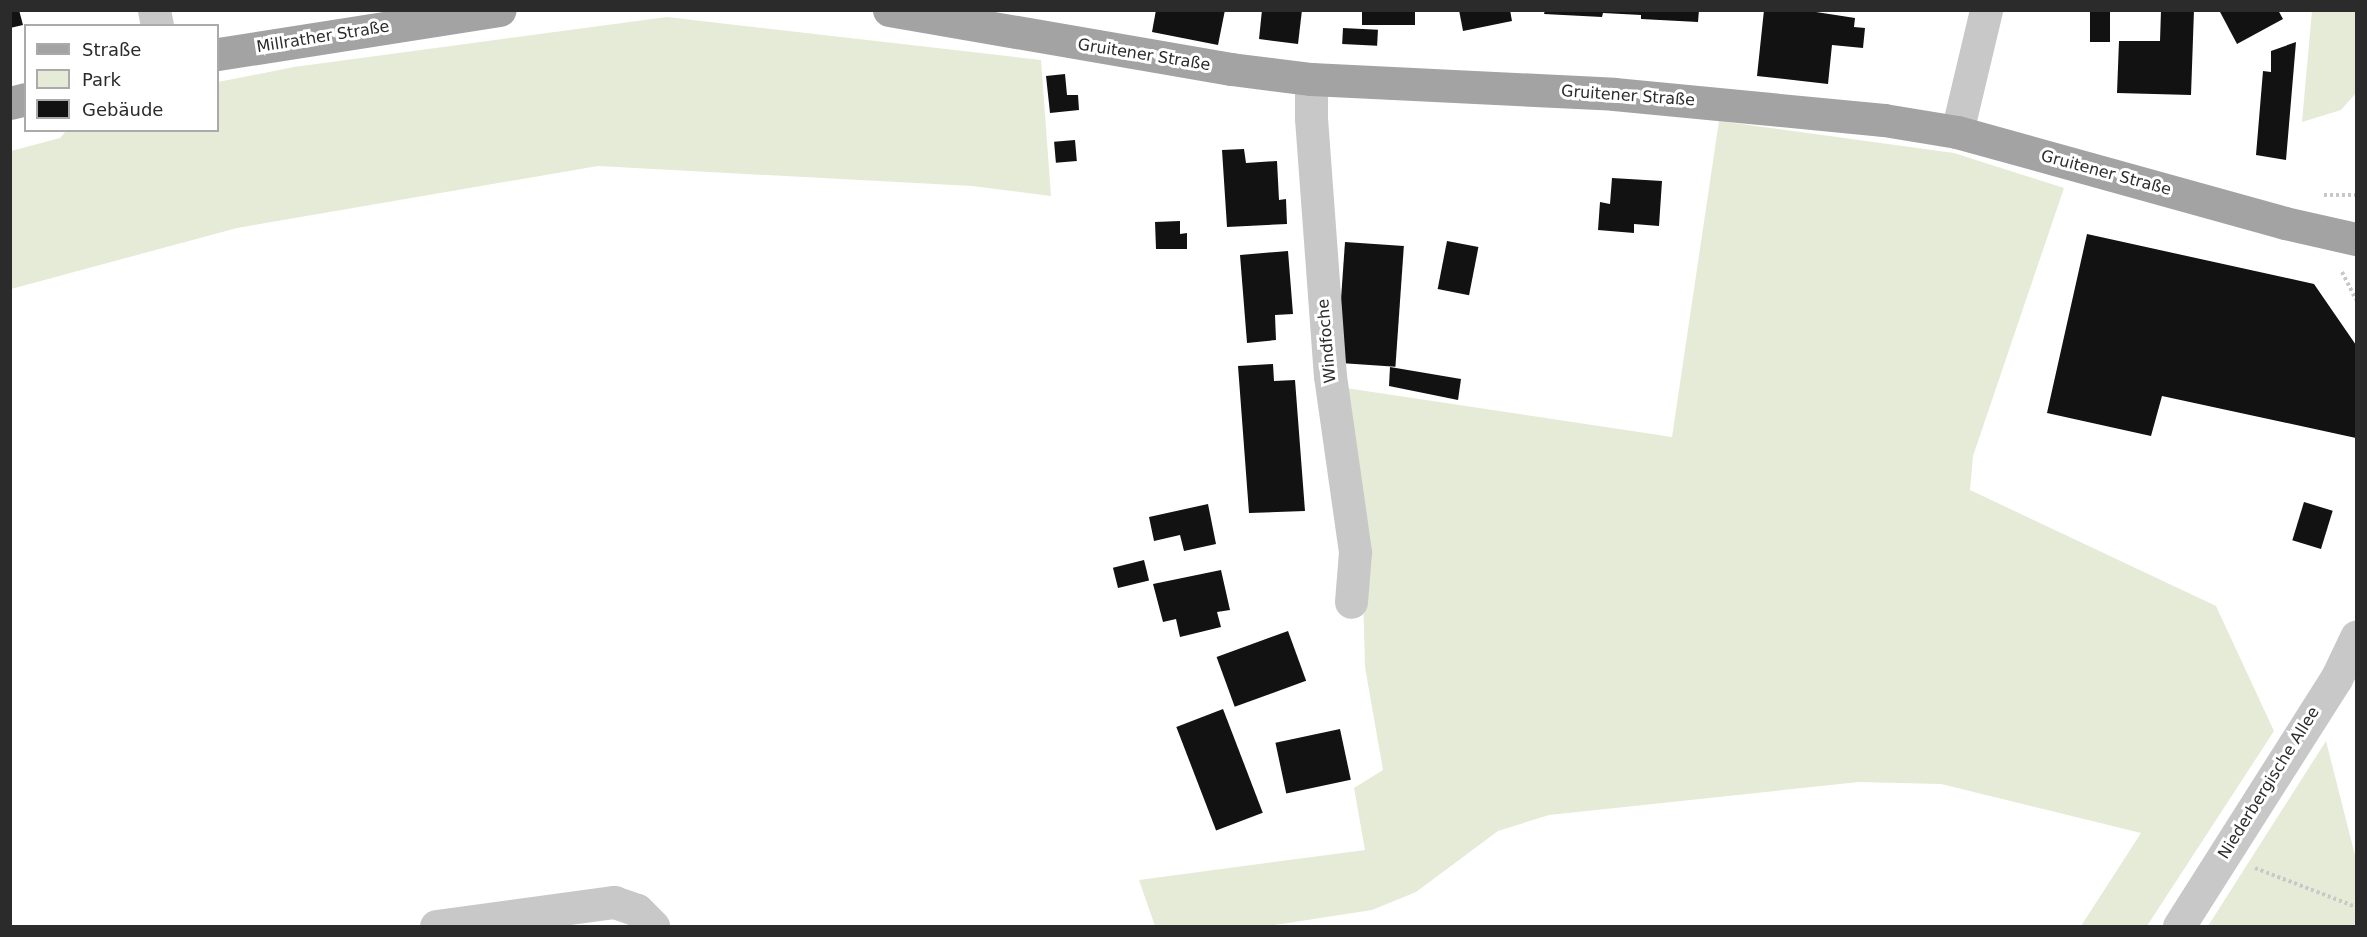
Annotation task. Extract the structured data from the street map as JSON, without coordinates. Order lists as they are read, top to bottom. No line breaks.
{"streets":{"main road":["Millrather Straße","Gruitener Straße"],"street":["Windfoche","Niederbergische Allee"]},"crossings":[["Gruitener Straße","Windfoche"]],"legend":["Straße","Park","Gebäude"]}
